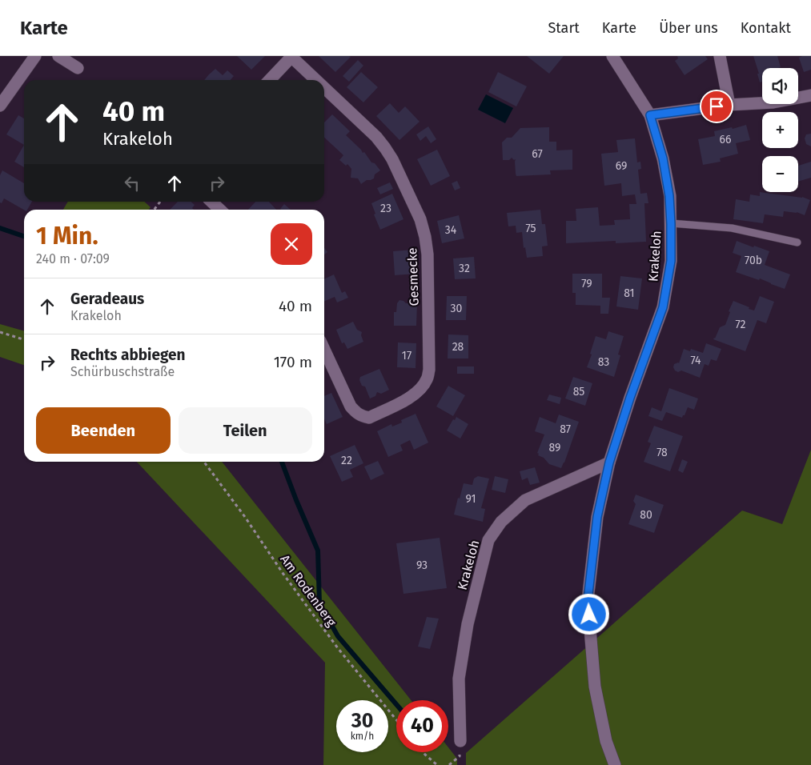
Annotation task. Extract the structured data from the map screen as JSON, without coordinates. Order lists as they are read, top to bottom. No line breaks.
{"streets":{"street":["Krakeloh","Gesmecke"],"path":["Am Rodenberg"]},"house_numbers":["66","67","69","23","75","34","70b","32","79","81","30","72","28","17","74","83","85","87","89","78","22","91","80","93"],"page":{"header":"Karte","nav":["Start","Karte","Über uns","Kontakt"],"map_buttons":["+","−"],"turn":["40 m","Krakeloh"],"heading":["1 Min.","240 m · 07:09"],"list":[{"name":"Geradeaus","note":"Krakeloh","value":"40 m"},{"name":"Rechts abbiegen","note":"Schürbuschstraße","value":"170 m"}],"buttons":["Beenden","Teilen"],"speed":"30 km/h","limit":"40"}}
